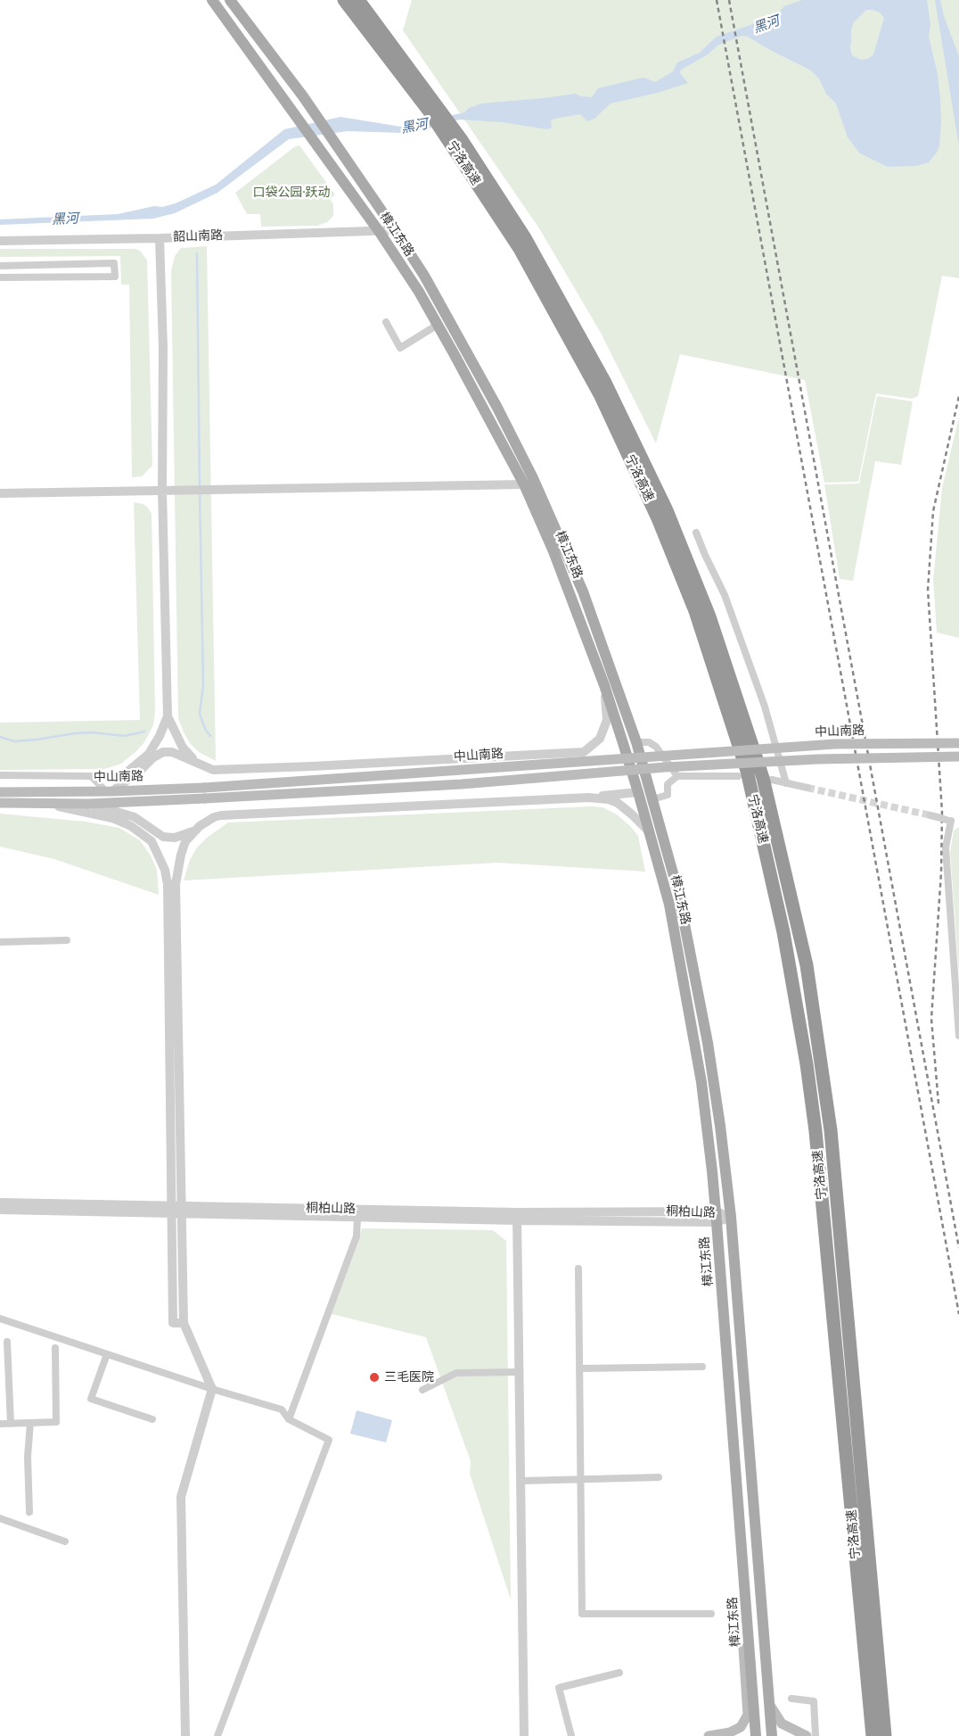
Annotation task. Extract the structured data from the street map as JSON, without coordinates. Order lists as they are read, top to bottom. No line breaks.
{"streets":{"highway":["宁洛高速"],"main road":["樟江东路","中山南路"],"street":["韶山南路","桐柏山路"]},"crossings":[["樟江东路","韶山南路"],["樟江东路","桐柏山路"]],"water":["黑河"],"parks":["口袋公园·跃动"],"places":["三毛医院"]}
